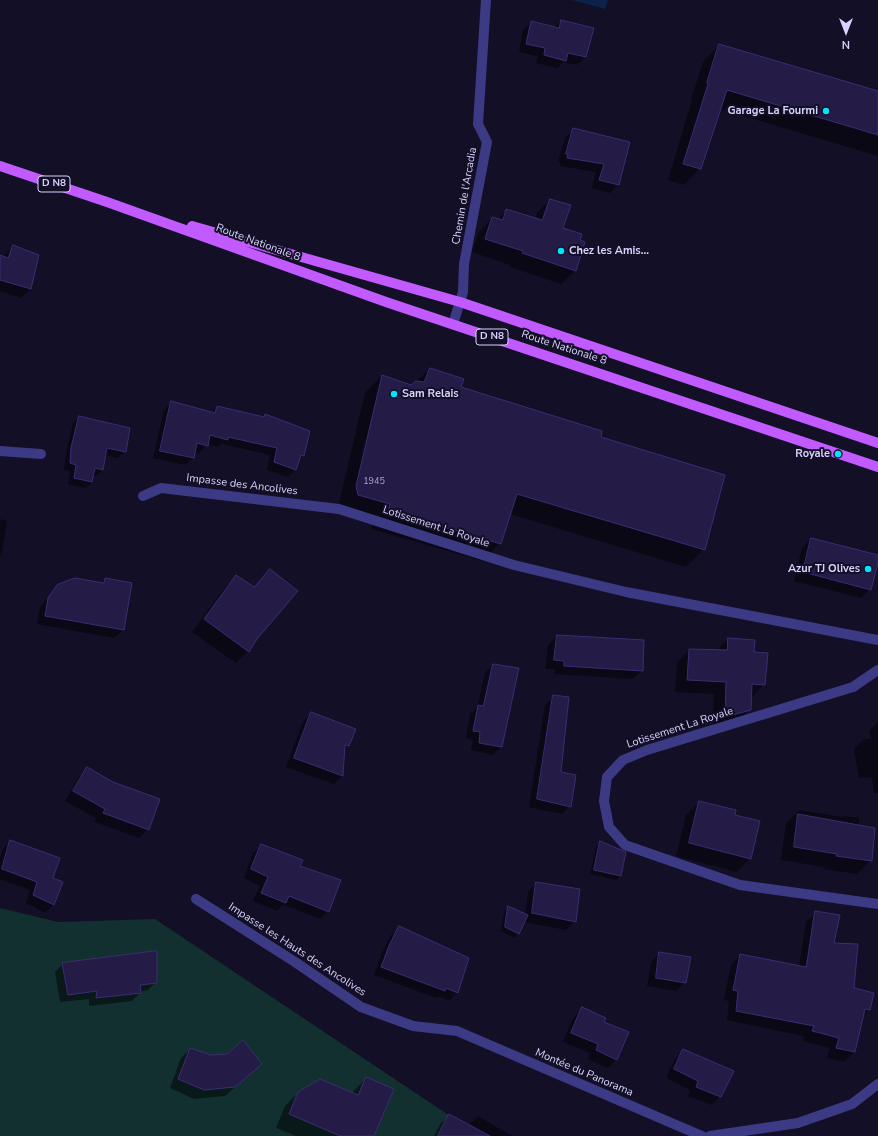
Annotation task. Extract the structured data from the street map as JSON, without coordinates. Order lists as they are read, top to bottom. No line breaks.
{"streets":{"main road":["D N8","Route Nationale 8"],"street":["Chemin de l'Arcadia","Impasse des Ancolives","Lotissement La Royale","Impasse les Hauts des Ancolives","Montée du Panorama"]},"crossings":[["Chemin de l'Arcadia","Route Nationale 8"],["Impasse des Ancolives","Lotissement La Royale"],["Impasse les Hauts des Ancolives","Montée du Panorama"]],"places":["Garage La Fourmi","Chez les Amis...","Sam Relais","Royale","Azur TJ Olives"],"house_numbers":["1945"],"north":"bottom"}
